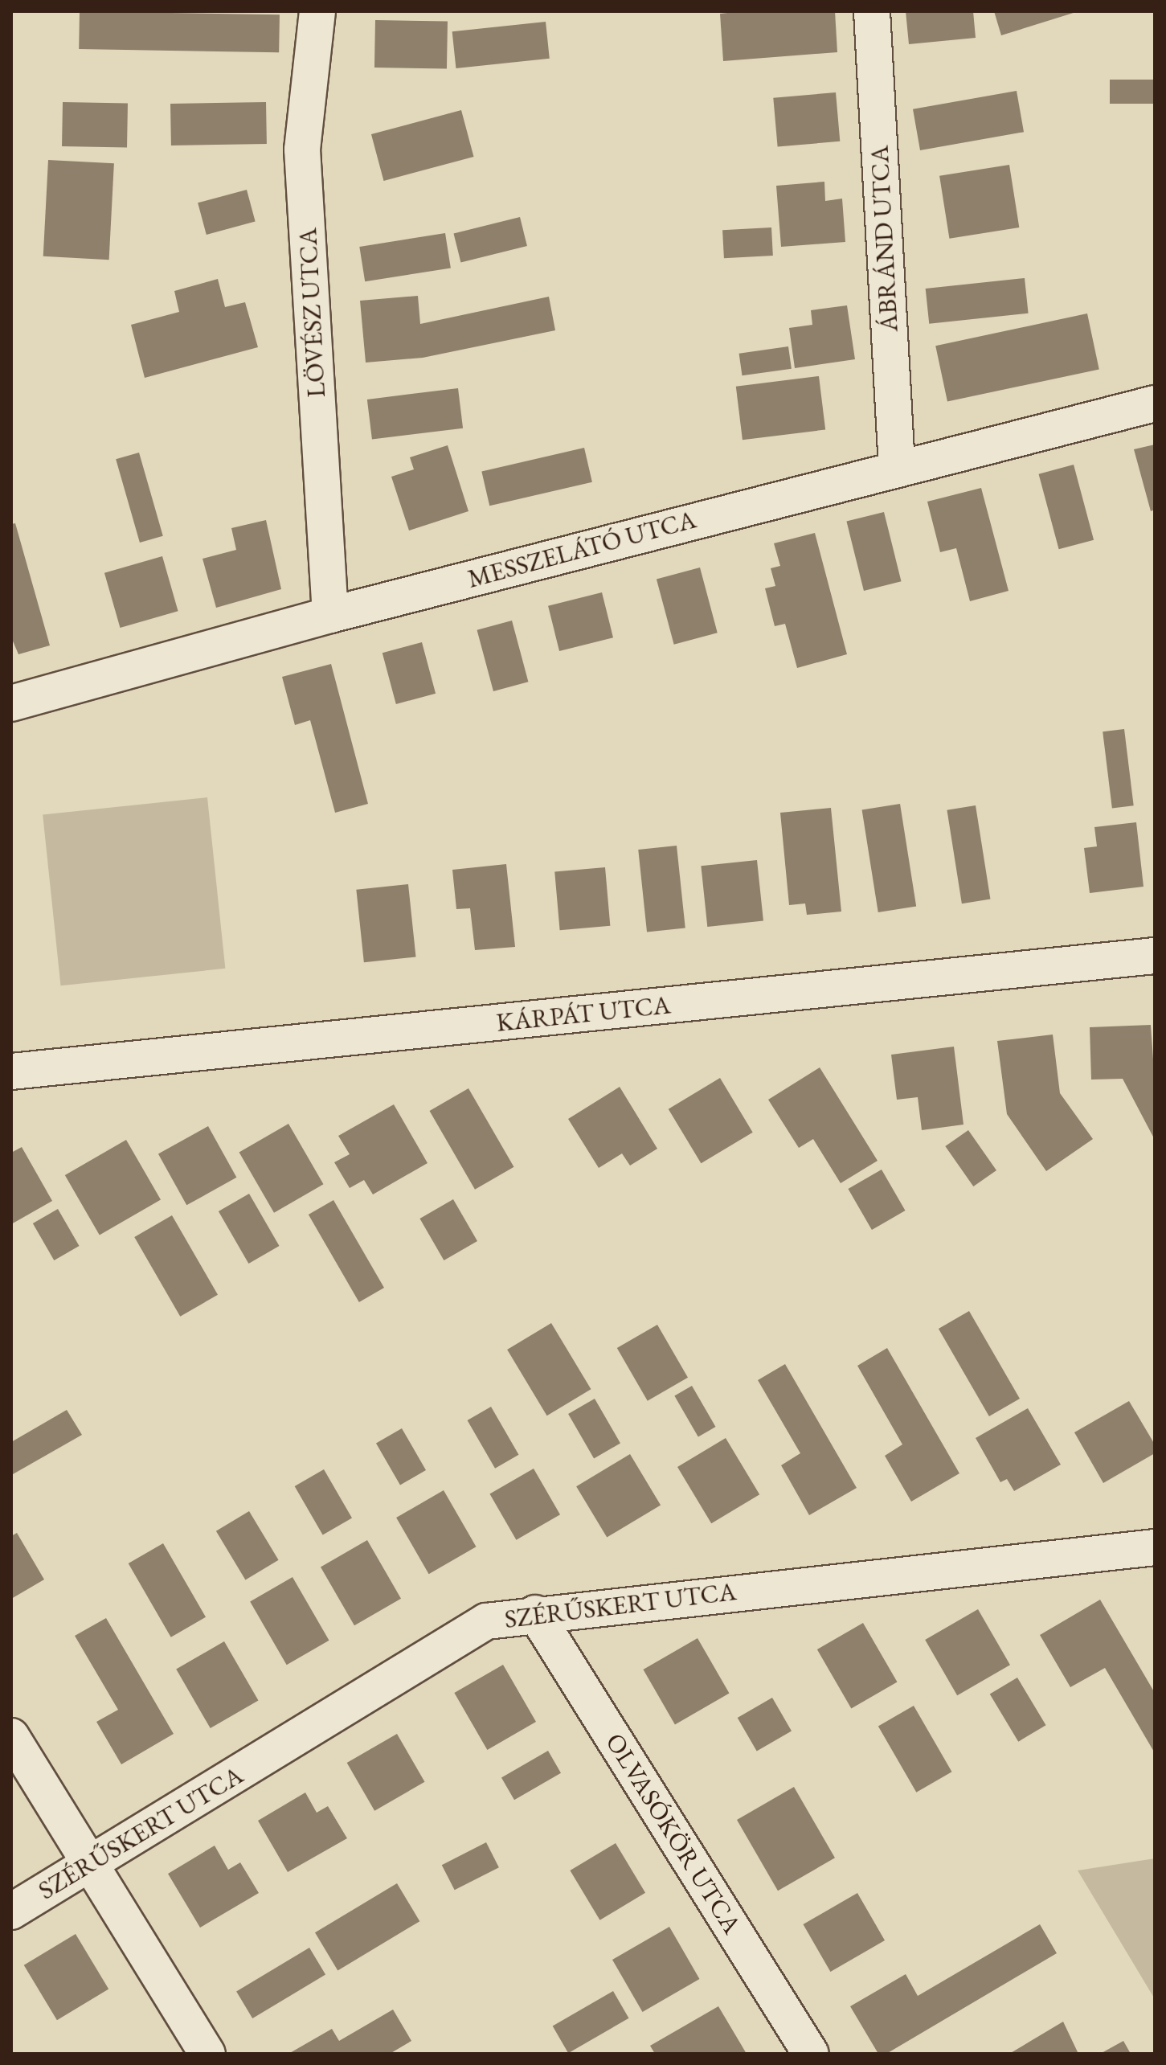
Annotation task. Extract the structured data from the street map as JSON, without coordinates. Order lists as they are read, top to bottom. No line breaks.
{"streets":{"street":["ÁBRÁND UTCA","LÖVÉSZ UTCA","MESSZELÁTÓ UTCA","KÁRPÁT UTCA","SZÉRŰSKERT UTCA","OLVASÓKÖR UTCA"]},"crossings":[["ÁBRÁND UTCA","MESSZELÁTÓ UTCA"],["LÖVÉSZ UTCA","MESSZELÁTÓ UTCA"],["SZÉRŰSKERT UTCA","OLVASÓKÖR UTCA"]]}
